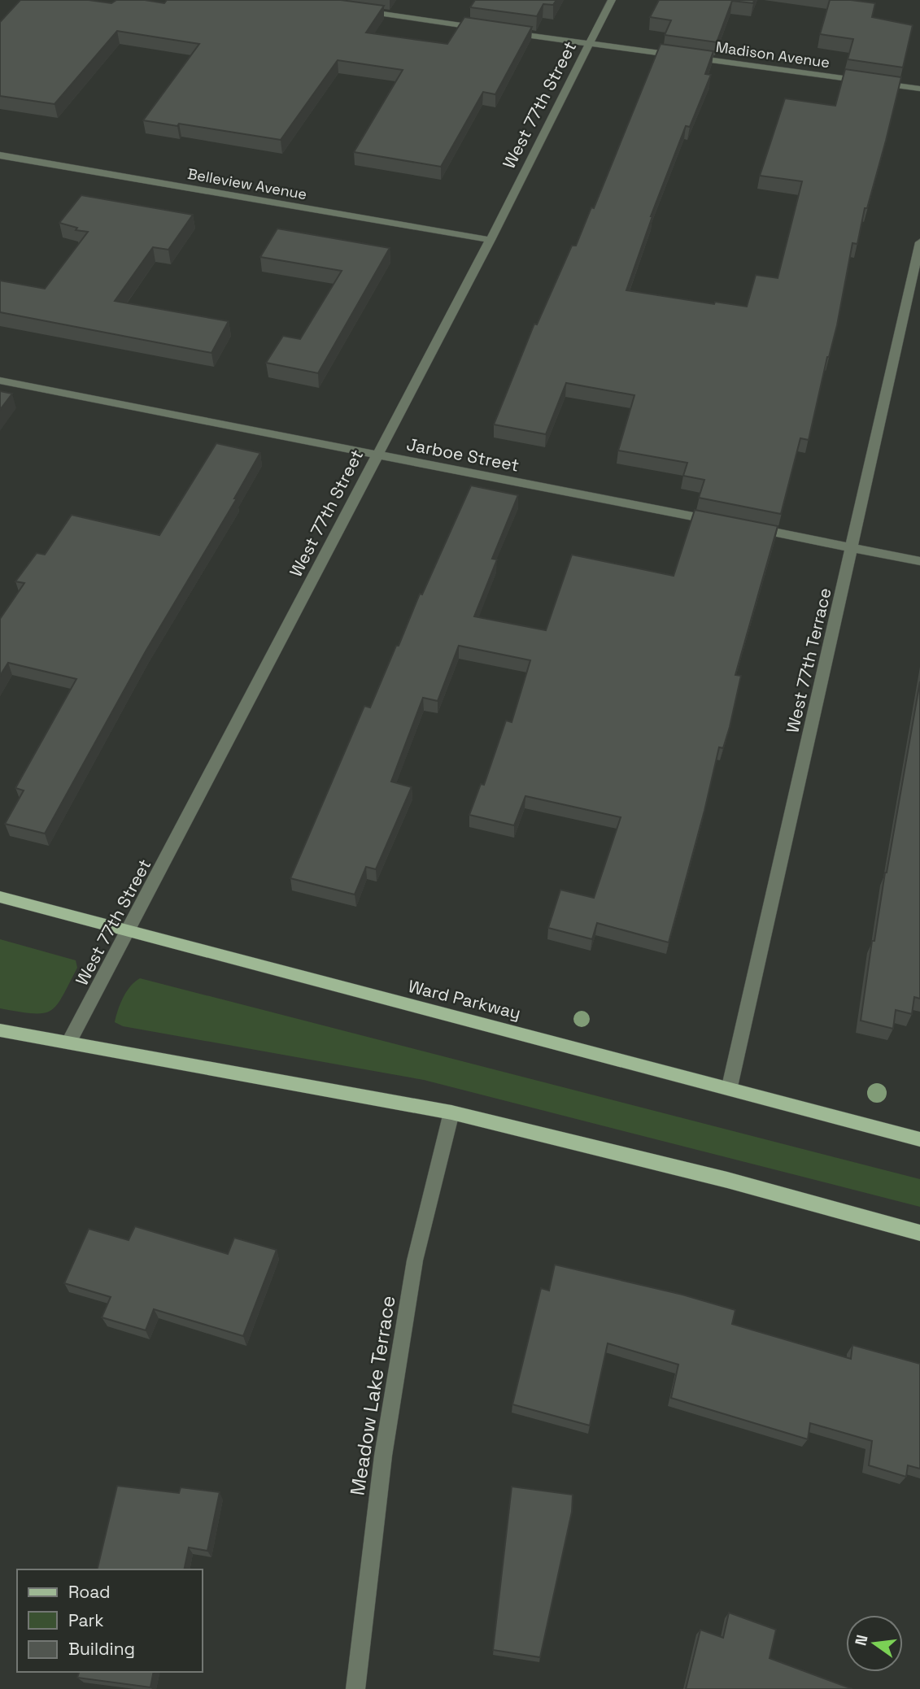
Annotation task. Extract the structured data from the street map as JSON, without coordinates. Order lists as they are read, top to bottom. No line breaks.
{"streets":{"main road":["Ward Parkway"],"street":["Madison Avenue","West 77th Street","Belleview Avenue","Jarboe Street","West 77th Terrace","Meadow Lake Terrace"]},"crossings":[["Madison Avenue","West 77th Street"],["West 77th Street","Belleview Avenue"],["West 77th Street","Jarboe Street"],["West 77th Street","Ward Parkway"],["West 77th Terrace","Ward Parkway"]],"legend":["Road","Park","Building"],"north":"left"}
